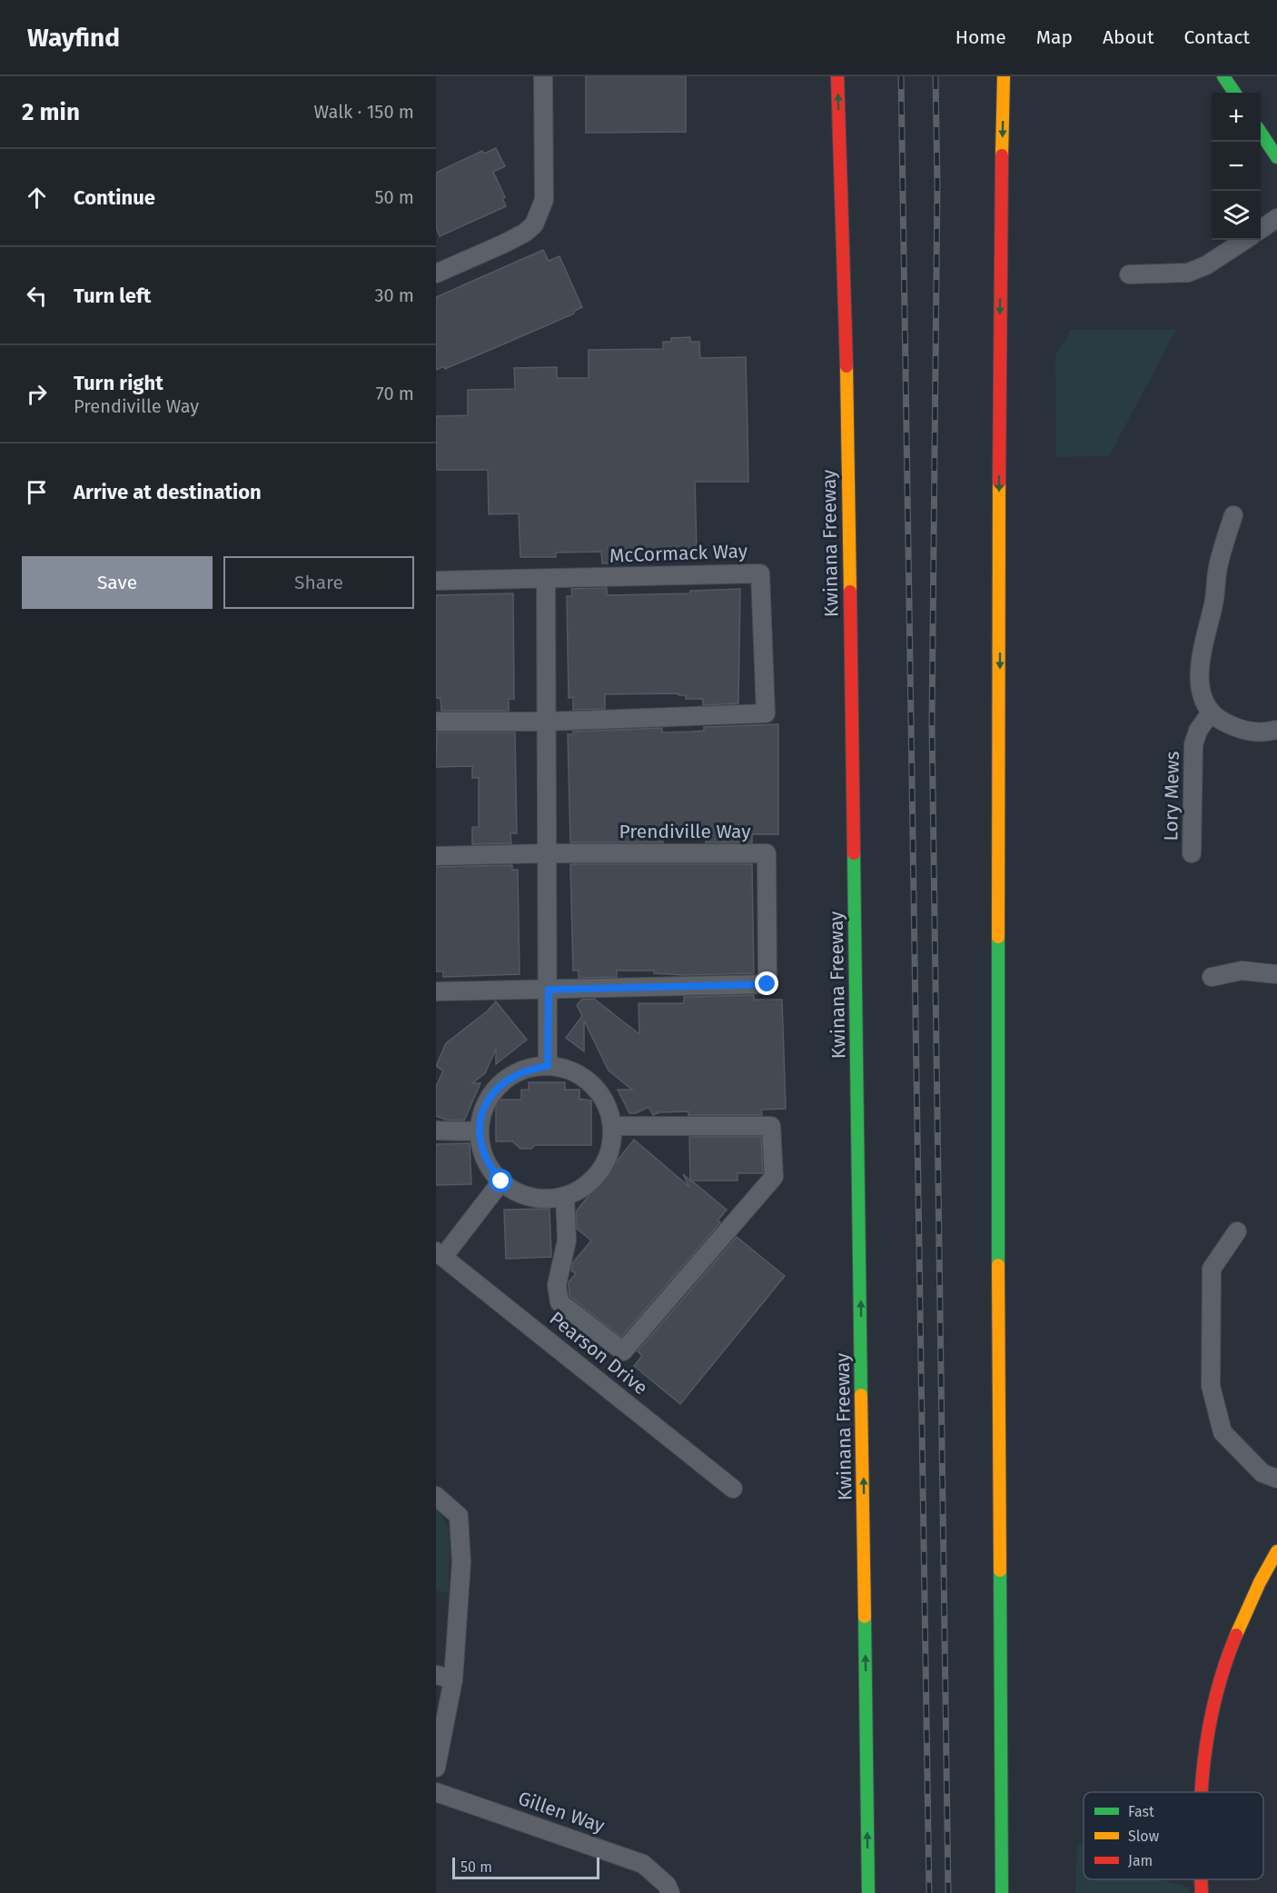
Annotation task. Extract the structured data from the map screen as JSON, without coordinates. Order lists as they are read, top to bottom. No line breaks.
{"streets":{"main road":["Kwinana Freeway"],"street":["McCormack Way","Lory Mews","Prendiville Way","Pearson Drive","Gillen Way"]},"one_way":["Kwinana Freeway"],"legend":["Fast","Slow","Jam"],"scale_bar":"50 m","page":{"header":"Wayfind","nav":["Home","Map","About","Contact"],"heading":["2 min","Walk · 150 m"],"map_buttons":["+","−"],"list":[["Continue","50 m"],["Turn left","30 m"],["Turn right","Prendiville Way","70 m"],"Arrive at destination"],"buttons":["Save","Share"],"scale":"50 m"}}
